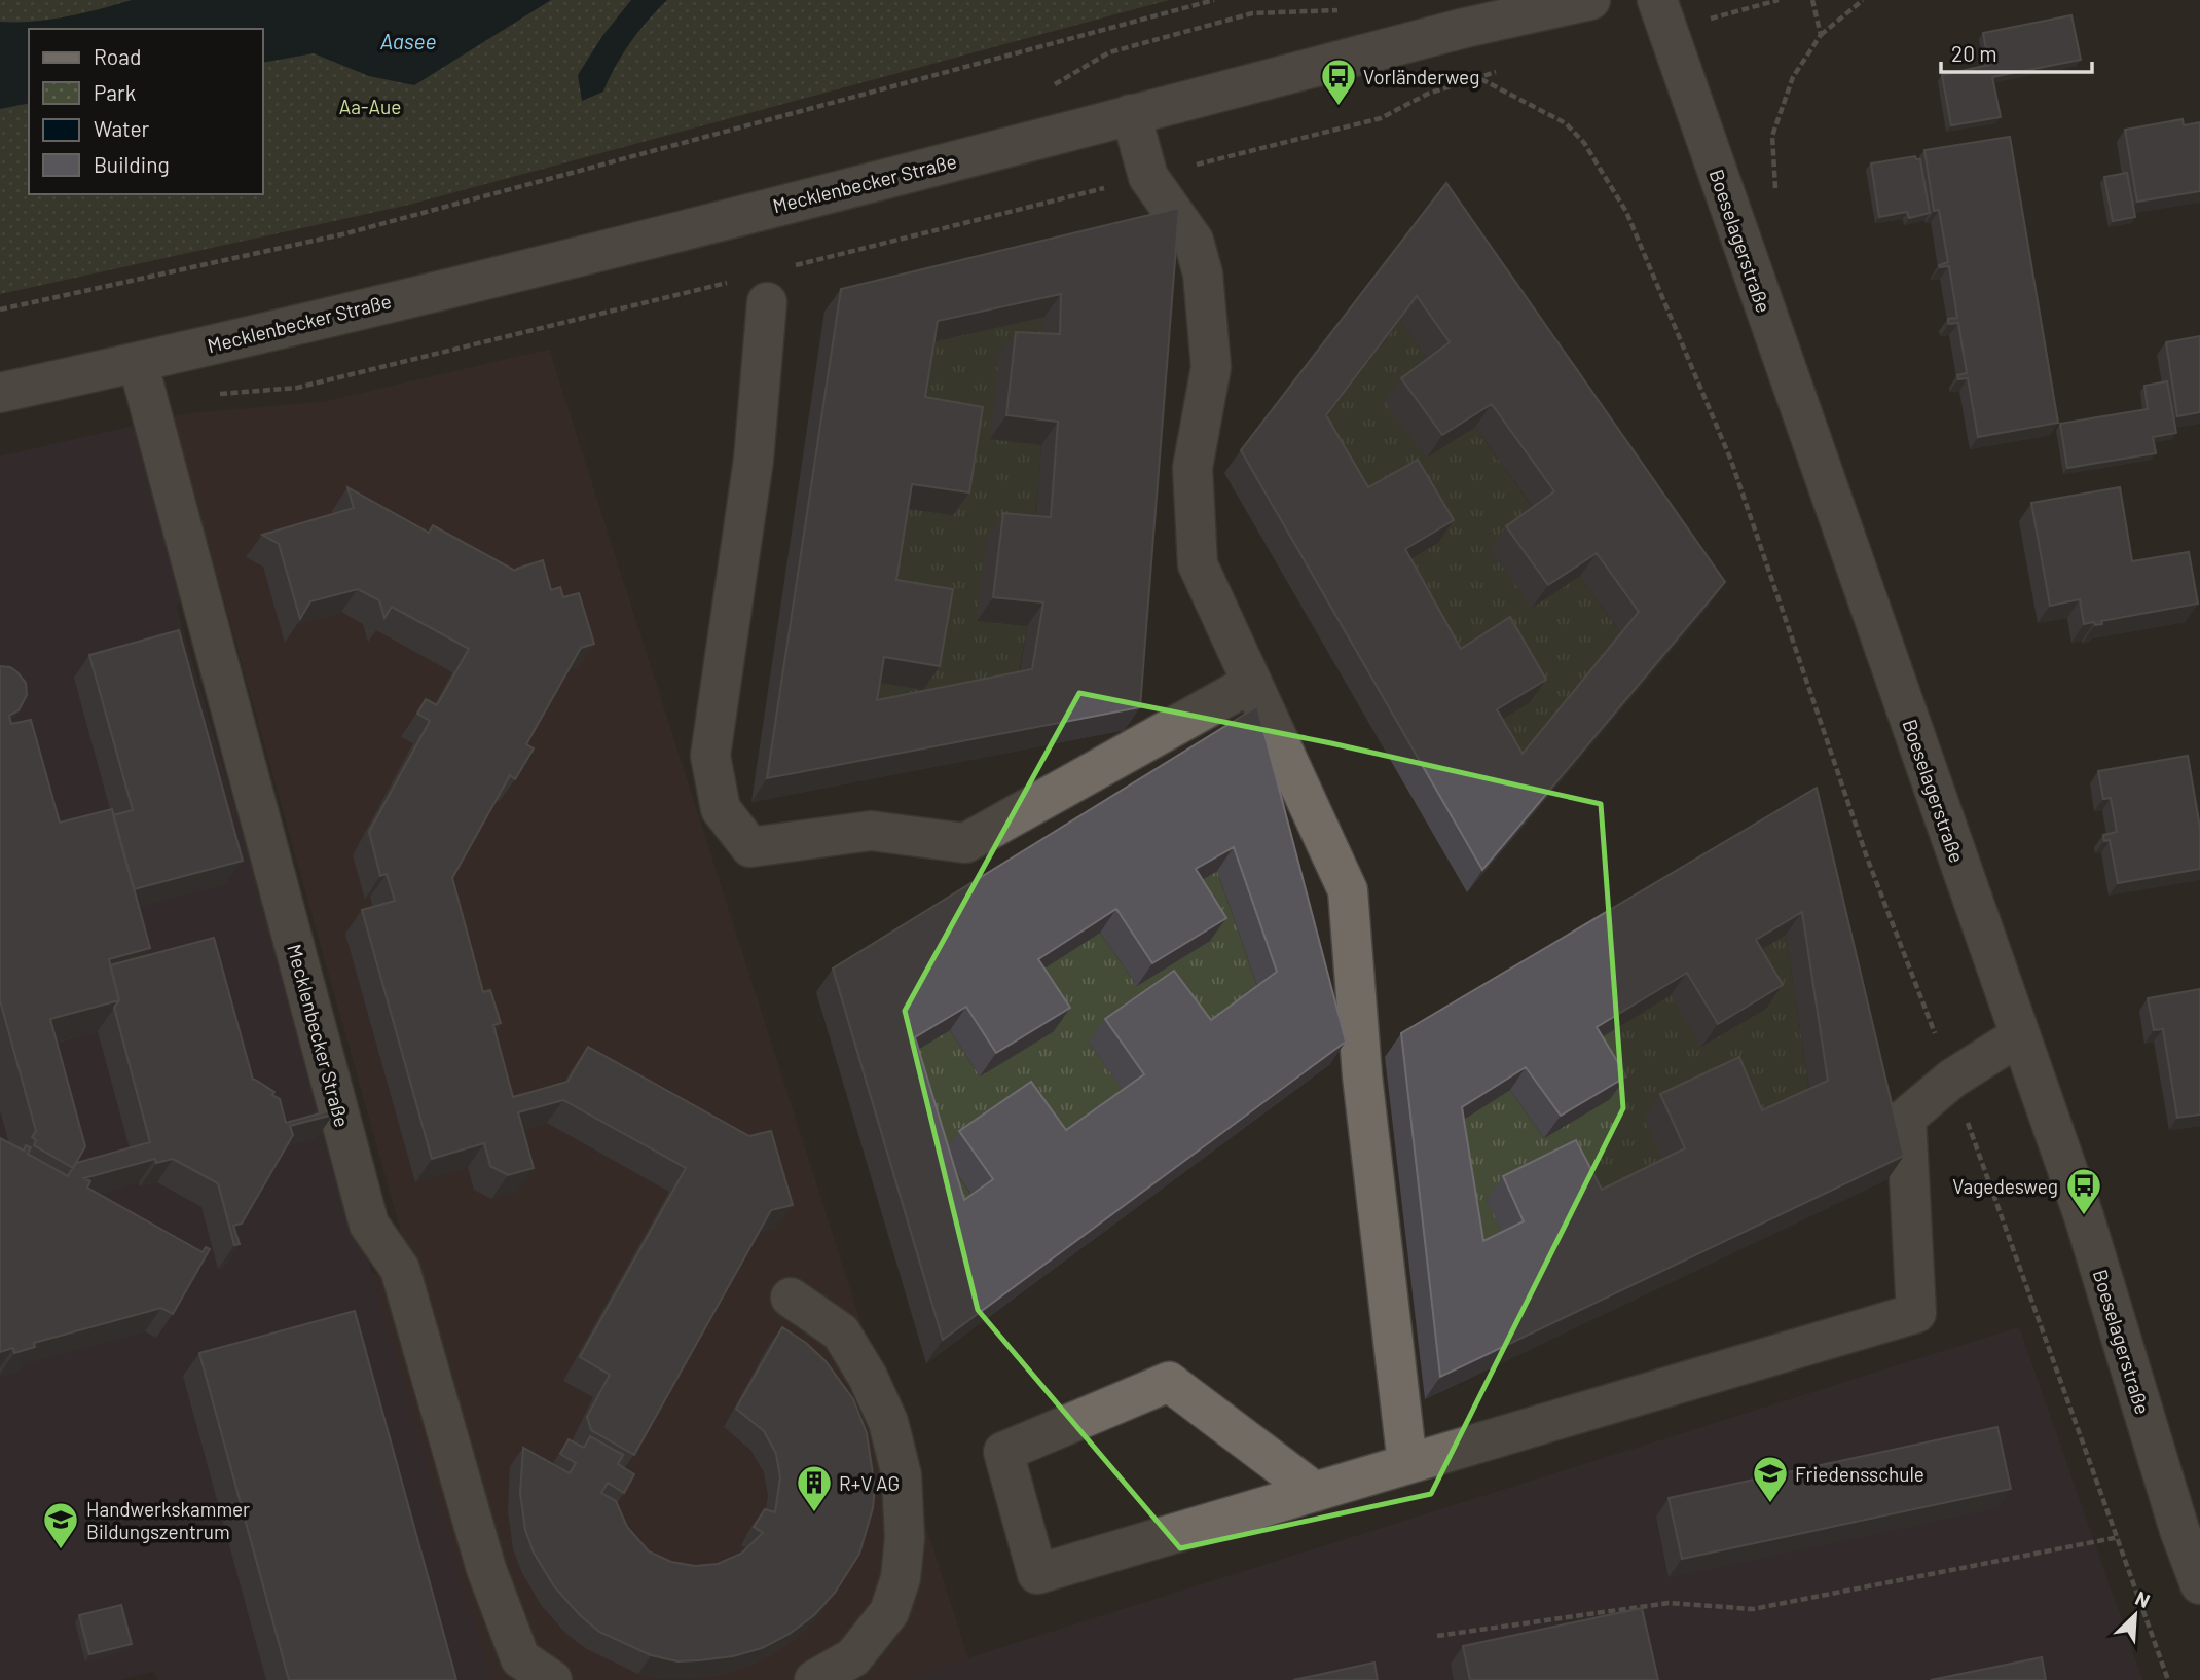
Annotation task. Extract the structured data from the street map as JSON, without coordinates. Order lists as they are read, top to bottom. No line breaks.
{"streets":{"street":["Mecklenbecker Straße","Boeselagerstraße"]},"water":["Aasee"],"parks":["Aa-Aue"],"places":{"bus stop":["Vorländerweg","Vagedesweg"],"school or university":["Friedensschule","Handwerkskammer Bildungszentrum"],"building":["R+V AG"]},"legend":["Road","Park","Water","Building"],"scale_bar":"20 m","north":"top right"}
